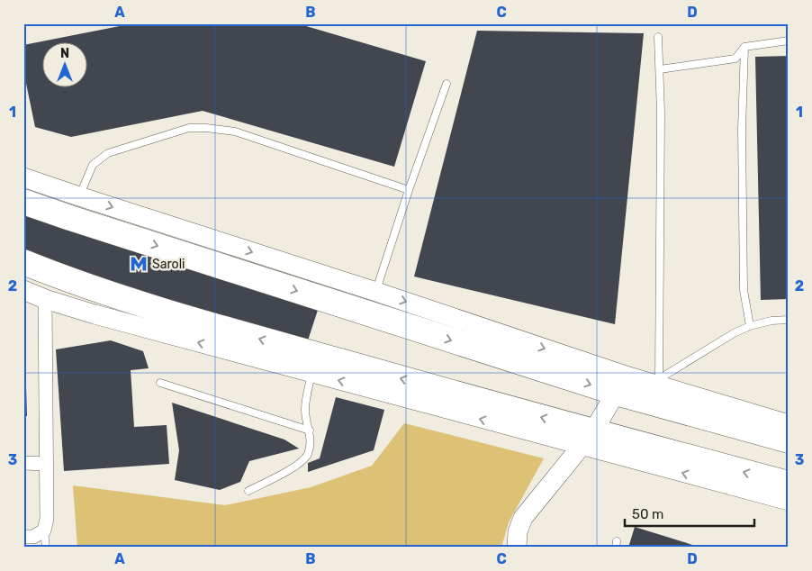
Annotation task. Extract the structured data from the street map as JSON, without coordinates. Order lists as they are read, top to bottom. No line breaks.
{"places":{"metro station":["Saroli"]},"scale_bar":"50 m","north":"top","grid":{"columns":["A","B","C","D"],"rows":["1","2","3"]}}
